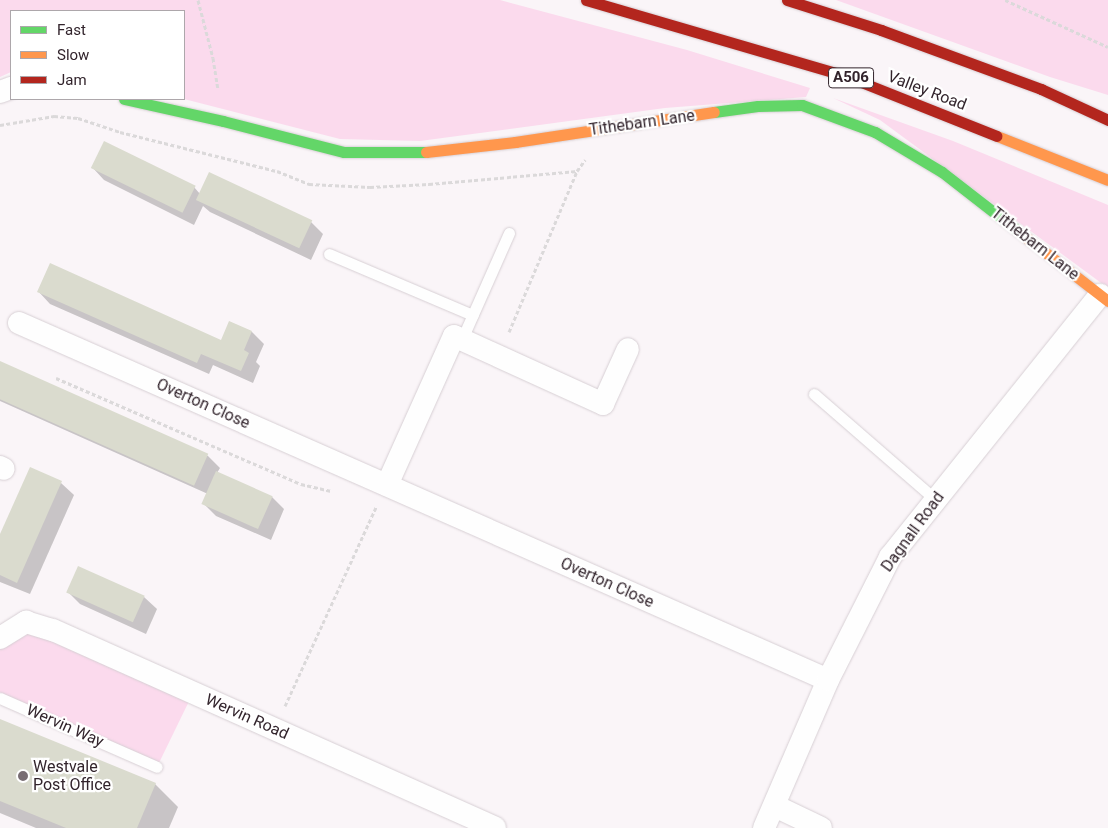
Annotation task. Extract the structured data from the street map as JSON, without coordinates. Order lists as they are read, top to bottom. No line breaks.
{"streets":{"street":["A506","Valley Road","Tithebarn Lane","Overton Close","Dagnall Road","Wervin Road"],"lane":["Wervin Way"]},"crossings":[["Tithebarn Lane","Dagnall Road"],["Overton Close","Dagnall Road"]],"places":["Westvale Post Office"],"legend":["Fast","Slow","Jam"]}
